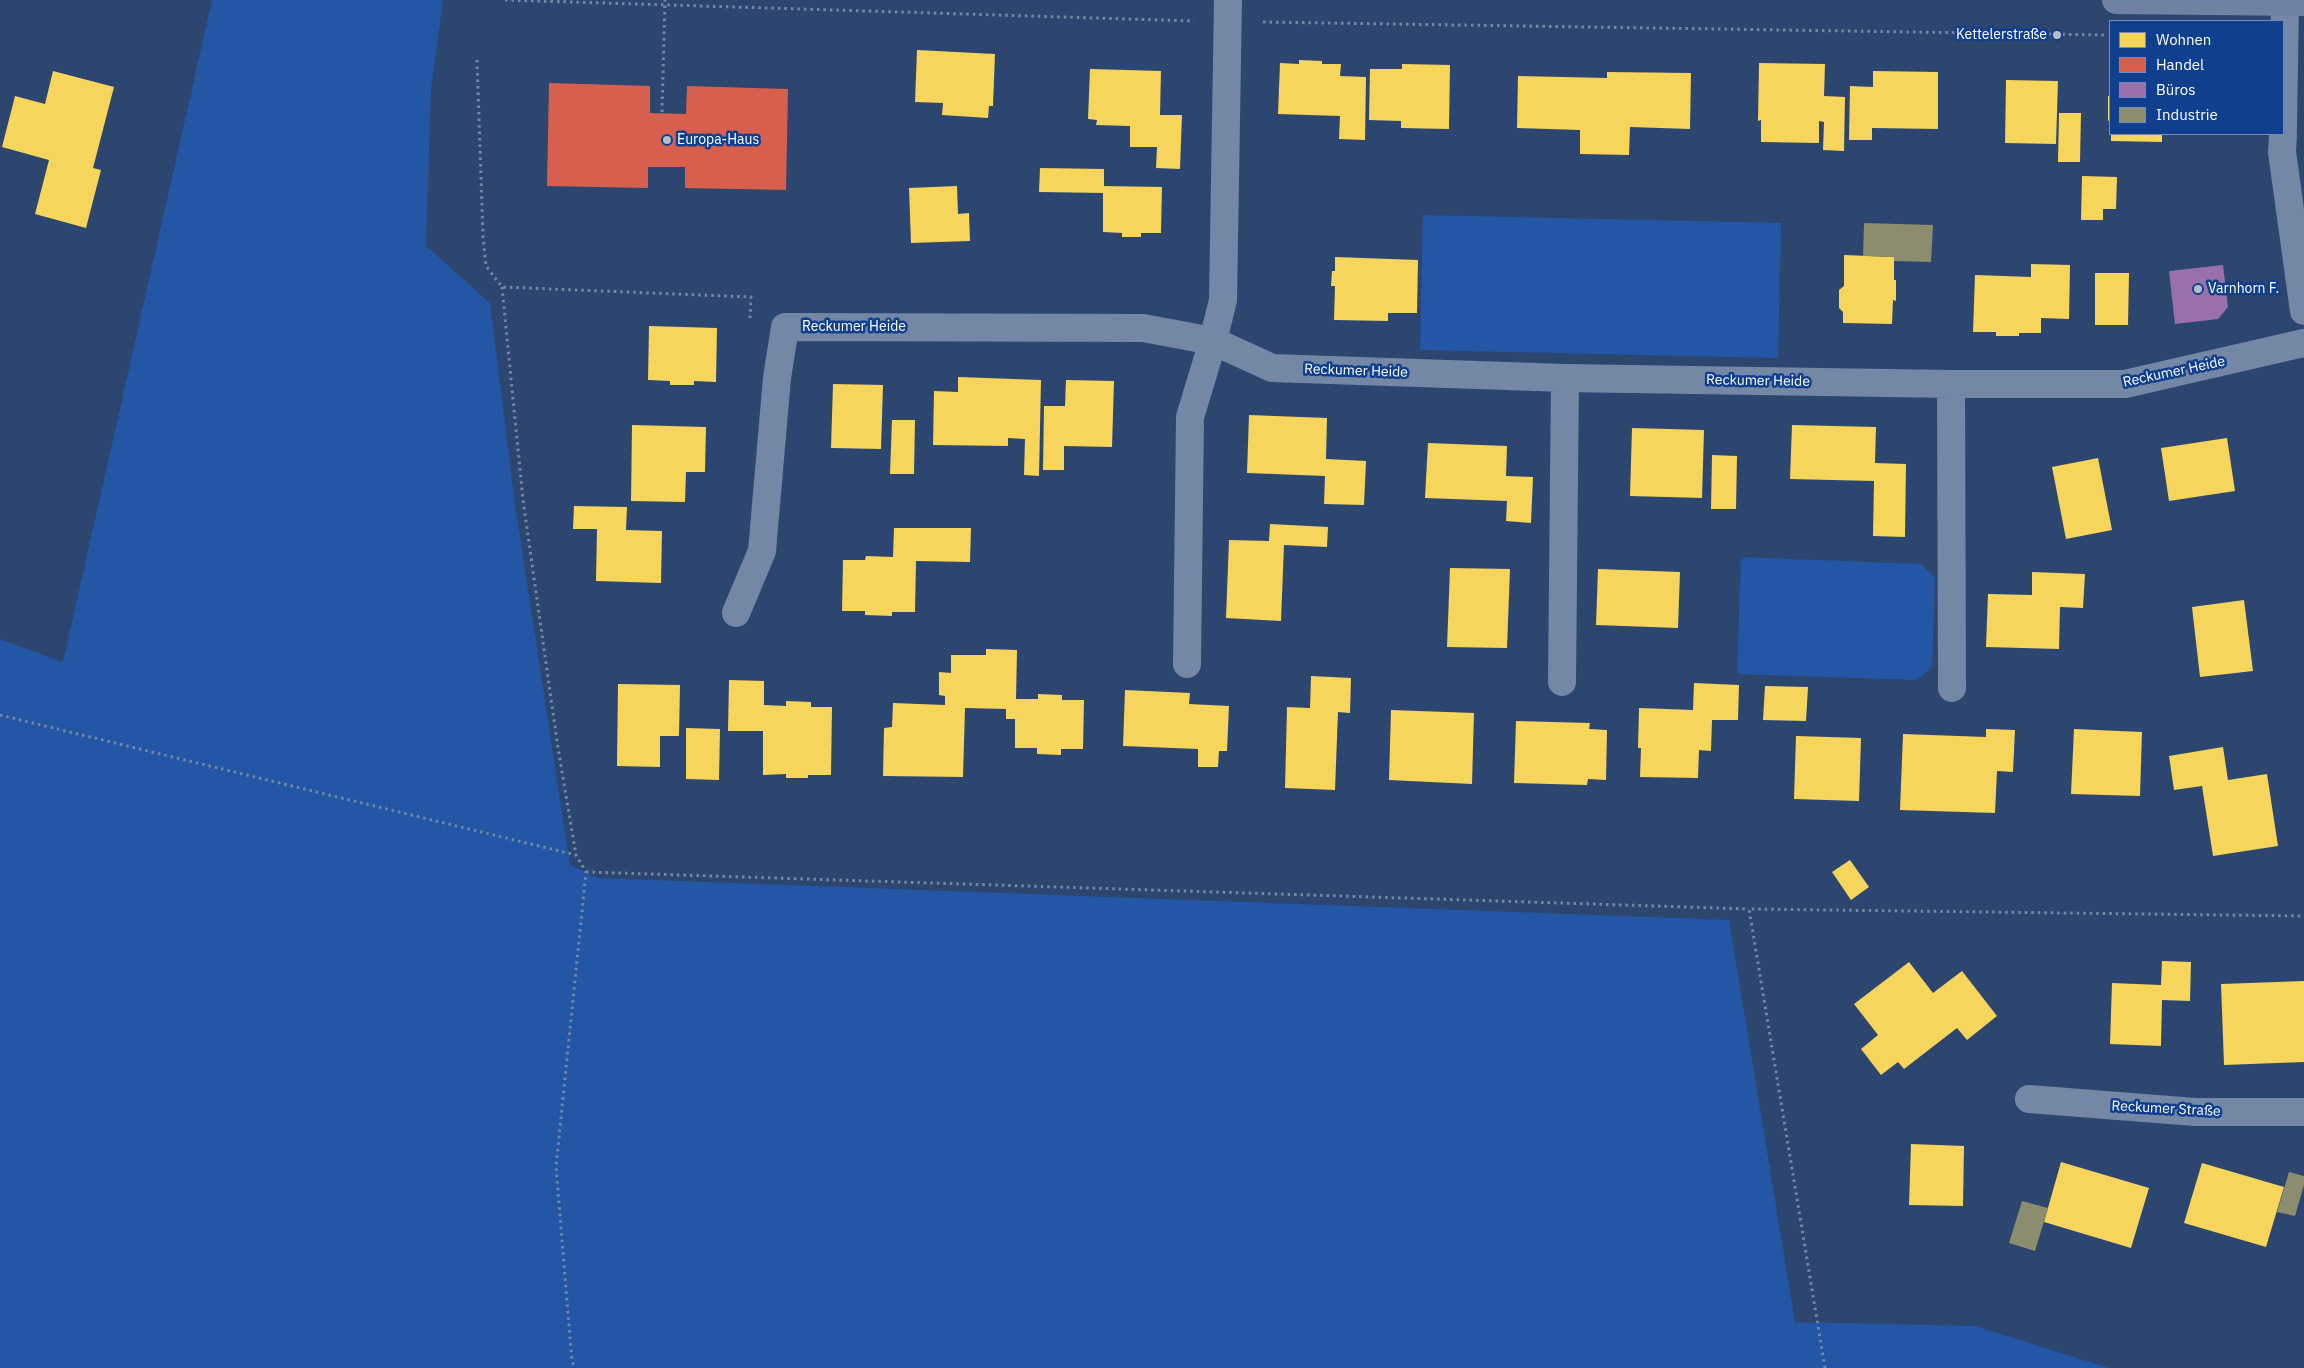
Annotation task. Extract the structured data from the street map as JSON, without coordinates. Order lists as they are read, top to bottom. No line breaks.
{"streets":{"street":["Reckumer Heide","Reckumer Straße"]},"places":["Kettelerstraße","Europa-Haus","Varnhorn F."],"legend":["Wohnen","Handel","Büros","Industrie"]}
